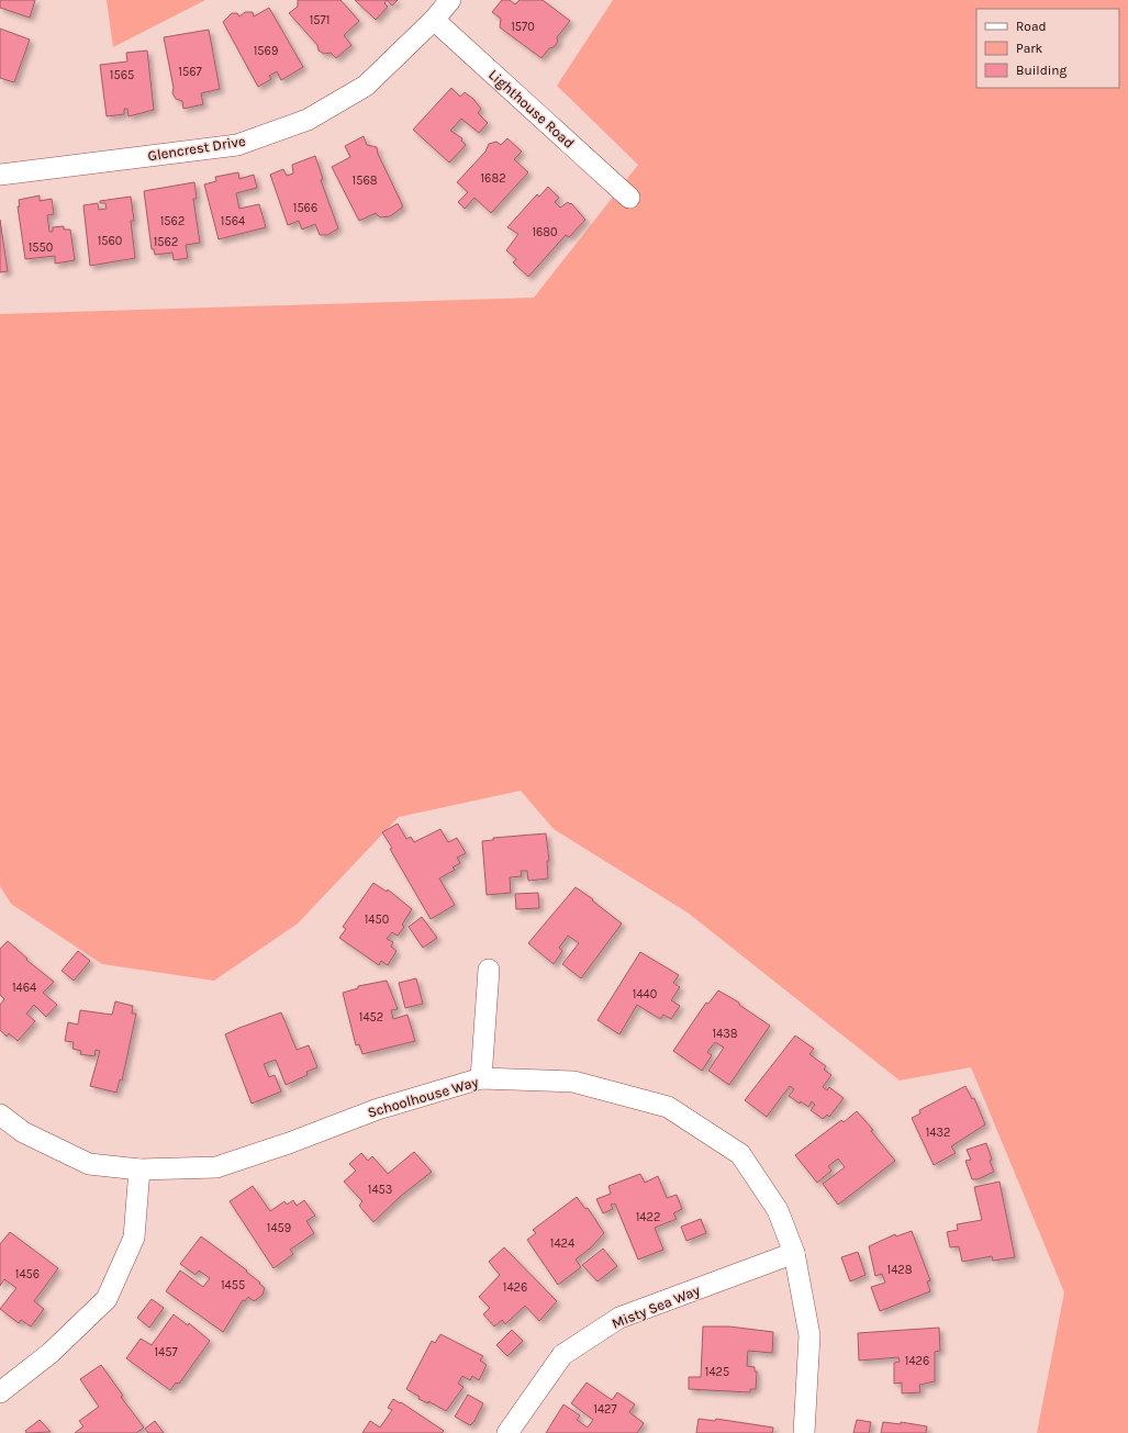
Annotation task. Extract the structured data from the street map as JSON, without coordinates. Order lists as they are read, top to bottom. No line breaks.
{"streets":{"street":["Lighthouse Road","Glencrest Drive","Schoolhouse Way","Misty Sea Way"]},"crossings":[["Lighthouse Road","Glencrest Drive"],["Schoolhouse Way","Misty Sea Way"]],"house_numbers":["1571","1570","1569","1567","1565","1682","1568","1566","1562","1564","1680","1560","1562","1550","1450","1464","1440","1452","1438","1432","1453","1422","1459","1424","1428","1456","1455","1426","1457","1426","1425","1427"],"legend":["Road","Park","Building"]}
